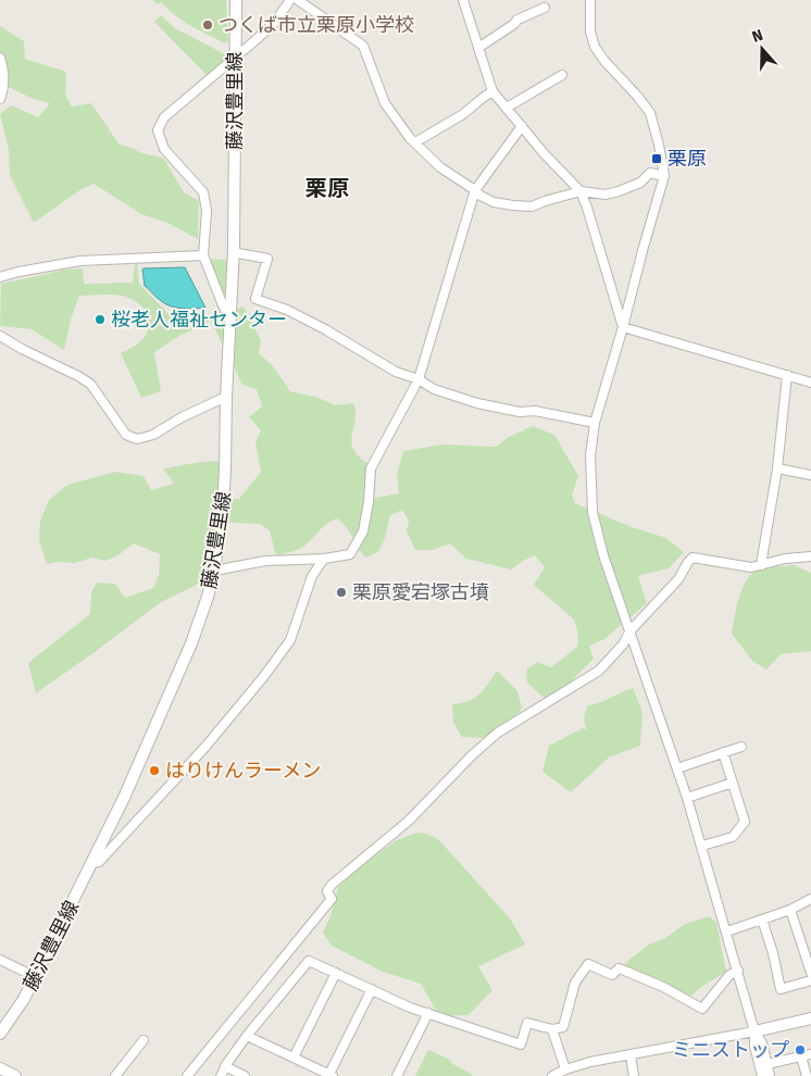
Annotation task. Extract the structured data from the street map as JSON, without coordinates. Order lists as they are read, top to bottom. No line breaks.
{"streets":{"main road":["藤沢豊里線"]},"districts":["栗原"],"places":{"other":["つくば市立栗原小学校","桜老人福祉センター","栗原愛宕塚古墳","はりけんラーメン","ミニストップ"],"transit":["栗原"]},"north":"top"}
